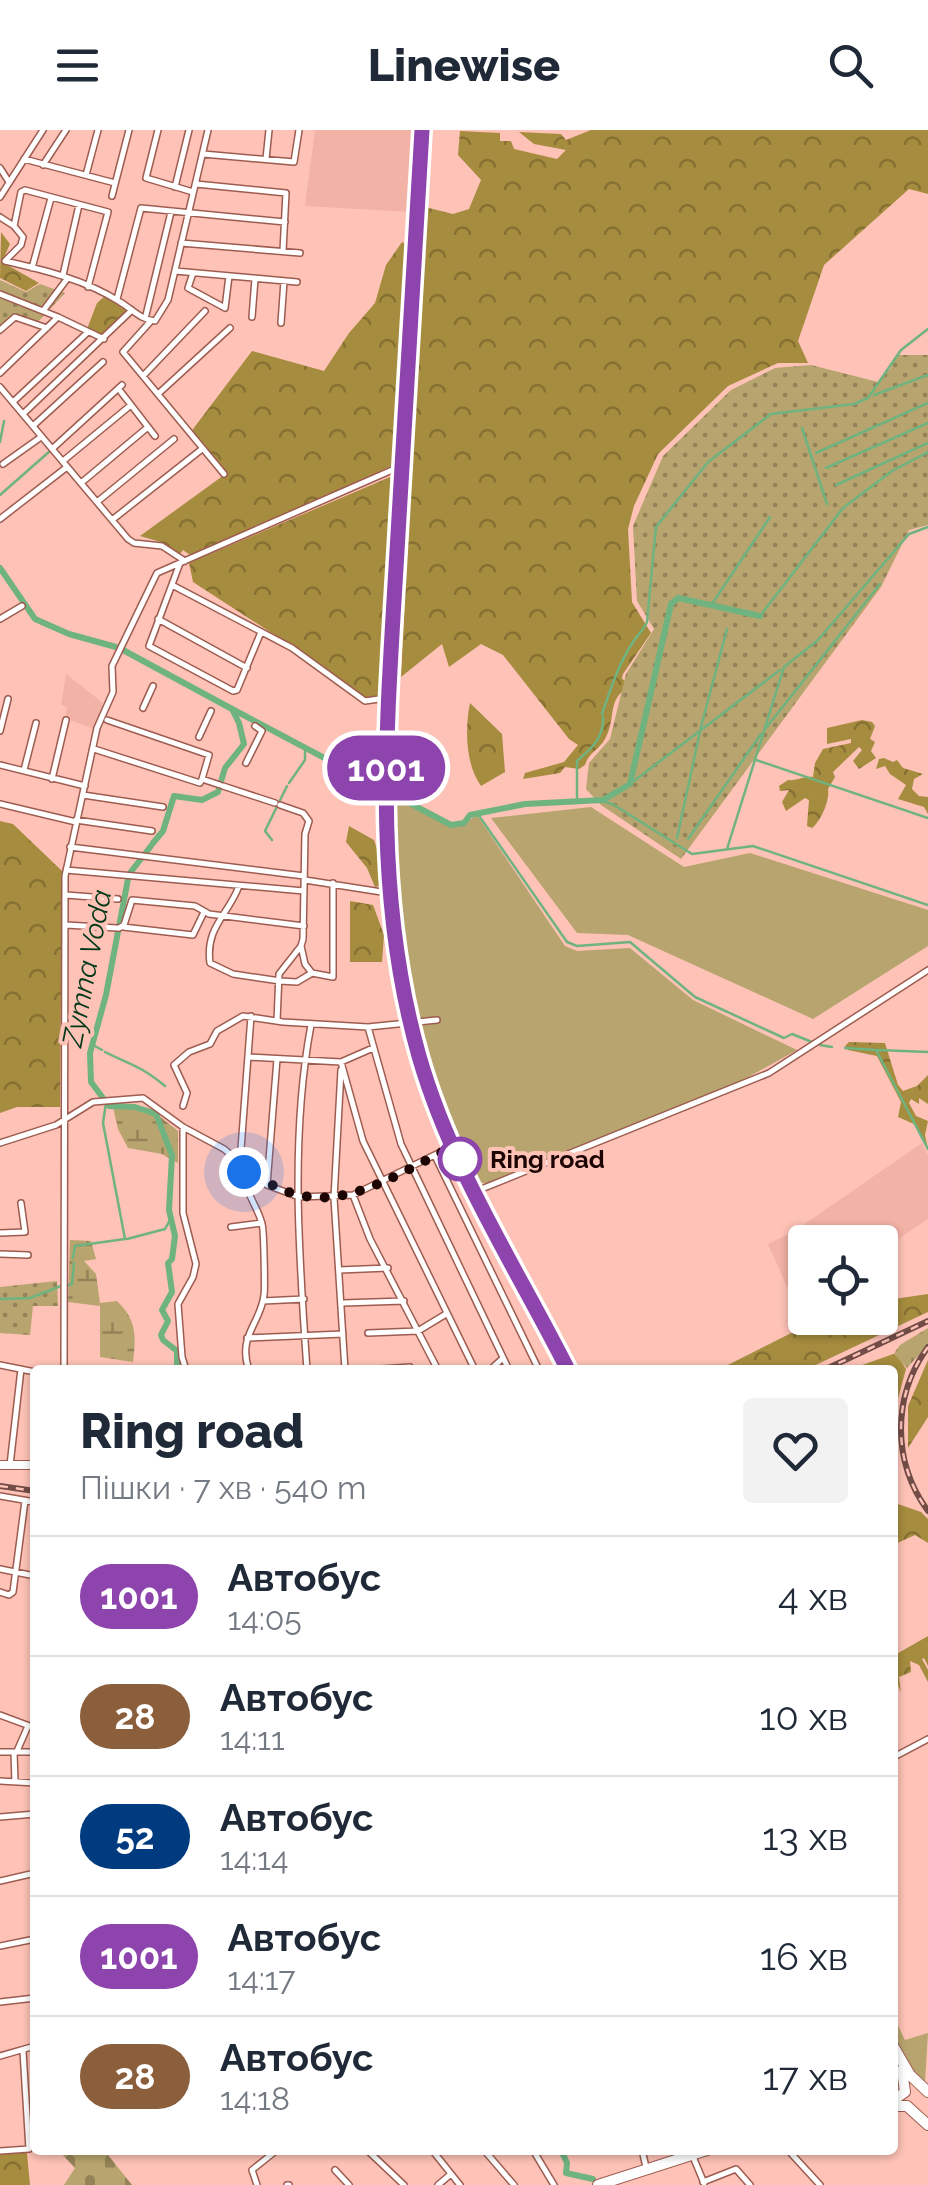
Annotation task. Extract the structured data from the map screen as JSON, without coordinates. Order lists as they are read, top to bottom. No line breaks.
{"water":["Zymna Voda"],"places":["Ring road"],"lines":["bus line 1001"],"page":{"header":"Linewise","on_map":"1001","heading":["Ring road","Пішки · 7 хв · 540 m"],"list":[{"mark":"1001","name":"Автобус","note":"14:05","value":"4 хв"},{"mark":"28","name":"Автобус","note":"14:11","value":"10 хв"},{"mark":"52","name":"Автобус","note":"14:14","value":"13 хв"},{"mark":"1001","name":"Автобус","note":"14:17","value":"16 хв"},{"mark":"28","name":"Автобус","note":"14:18","value":"17 хв"}]}}
